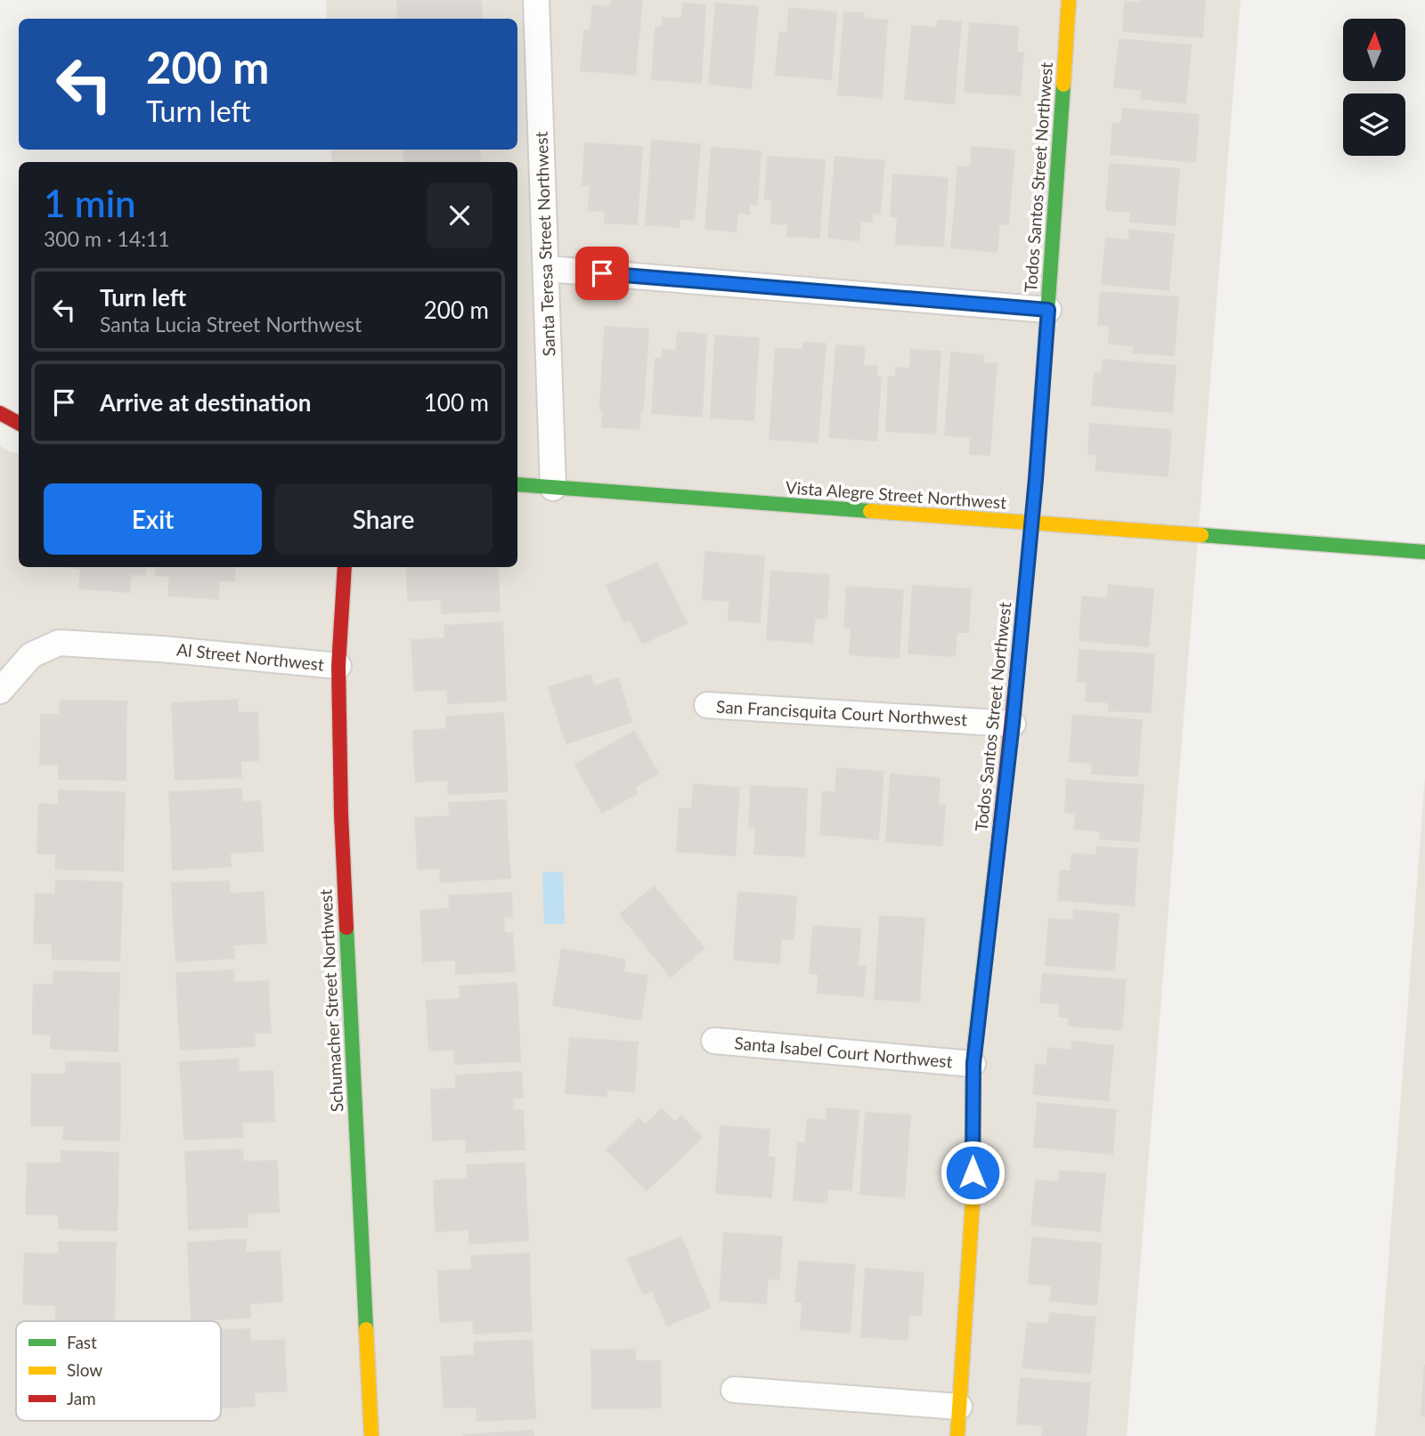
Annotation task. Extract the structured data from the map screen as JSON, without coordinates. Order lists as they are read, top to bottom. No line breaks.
{"streets":{"street":["Todos Santos Street Northwest","Santa Teresa Street Northwest","Vista Alegre Street Northwest","Al Street Northwest","San Francisquita Court Northwest","Schumacher Street Northwest","Santa Isabel Court Northwest"]},"crossings":[["Todos Santos Street Northwest","Vista Alegre Street Northwest"],["Todos Santos Street Northwest","San Francisquita Court Northwest"],["Todos Santos Street Northwest","Santa Isabel Court Northwest"],["Santa Teresa Street Northwest","Vista Alegre Street Northwest"],["Al Street Northwest","Schumacher Street Northwest"]],"legend":["Fast","Slow","Jam"],"north":"top","page":{"turn":["200 m","Turn left"],"heading":["1 min","300 m · 14:11"],"list":[{"name":"Turn left","note":"Santa Lucia Street Northwest","value":"200 m"},{"name":"Arrive at destination","value":"100 m"}],"buttons":["Exit","Share"]}}
